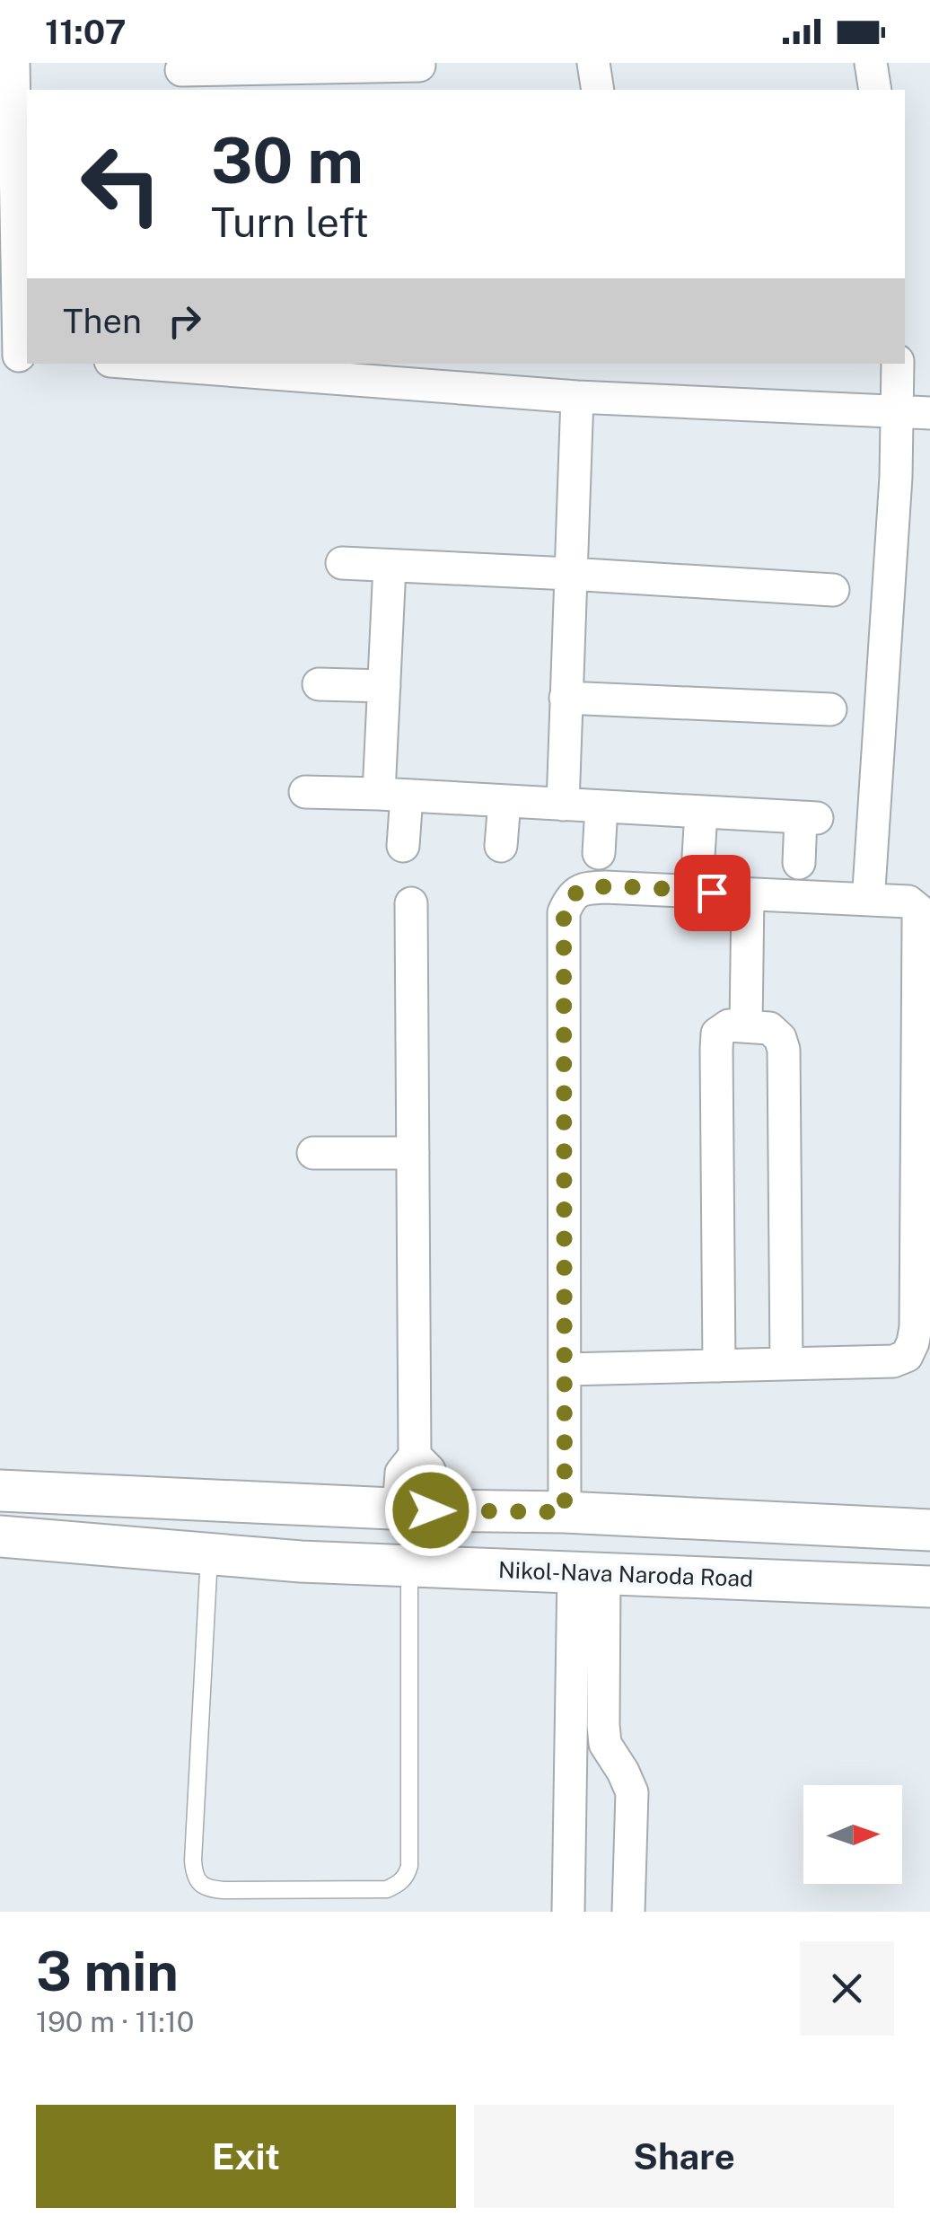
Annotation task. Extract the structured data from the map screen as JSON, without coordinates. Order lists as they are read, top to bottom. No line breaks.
{"streets":{"street":["Nikol-Nava Naroda Road"]},"north":"right","page":{"status":"11:07","turn":["30 m","Turn left"],"then":"Then","heading":["3 min","190 m · 11:10"],"buttons":["Exit","Share"]}}
